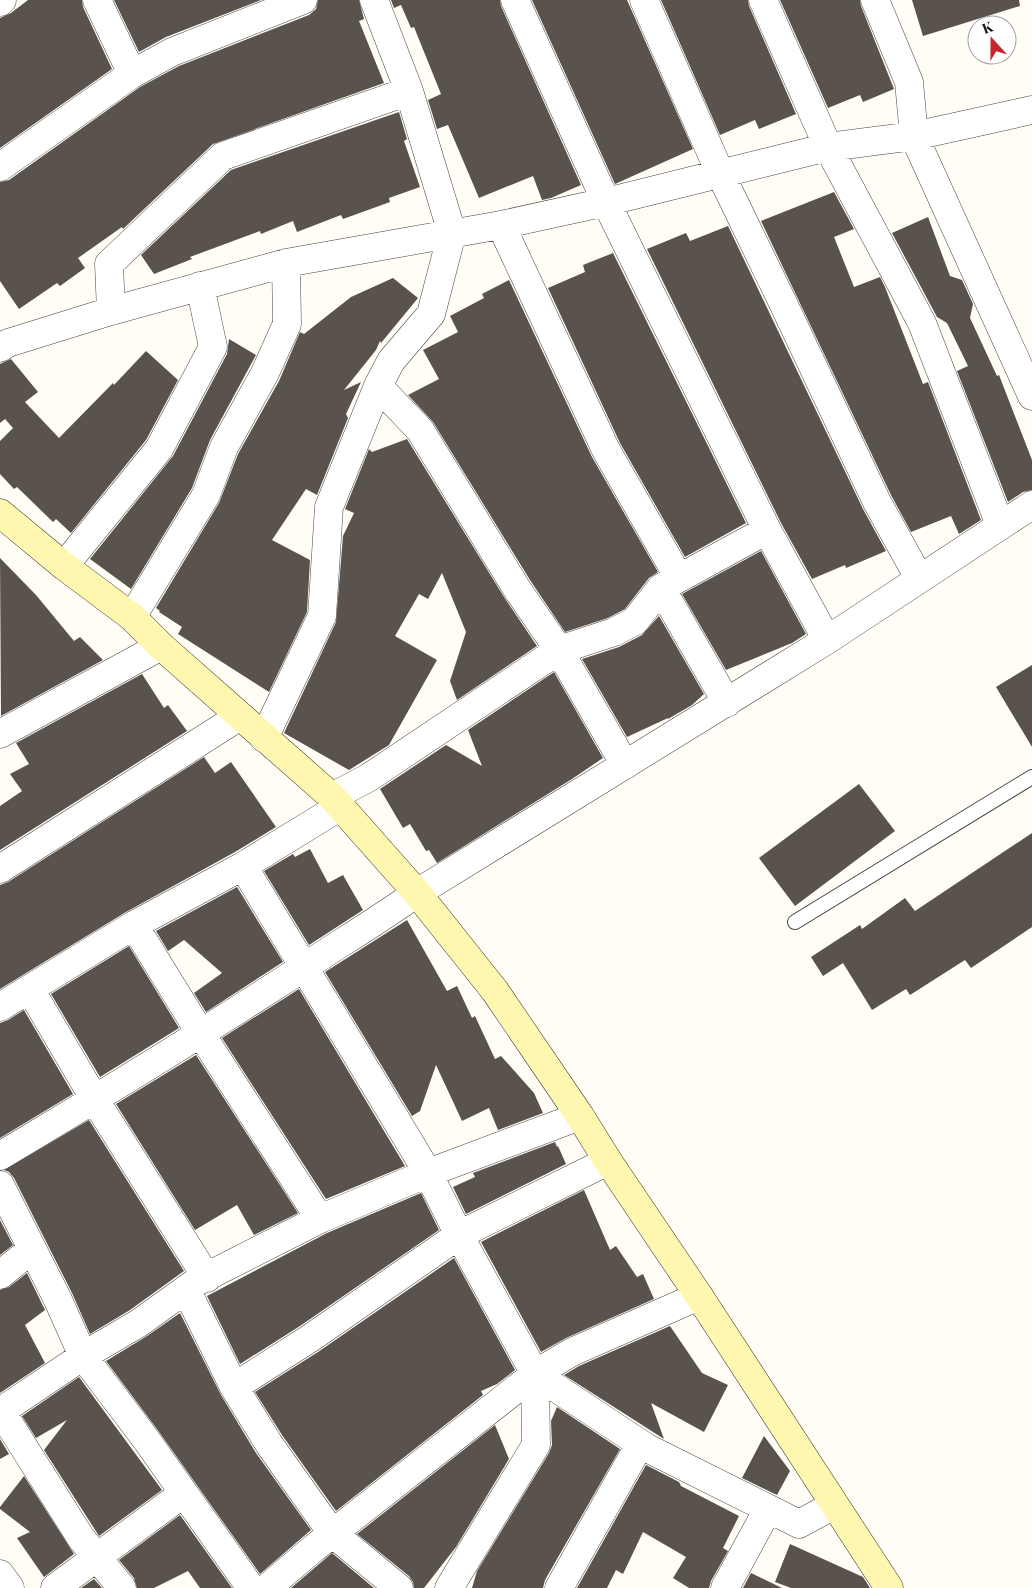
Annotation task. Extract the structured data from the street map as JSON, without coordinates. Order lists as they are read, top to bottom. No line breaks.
{"north":"top"}
